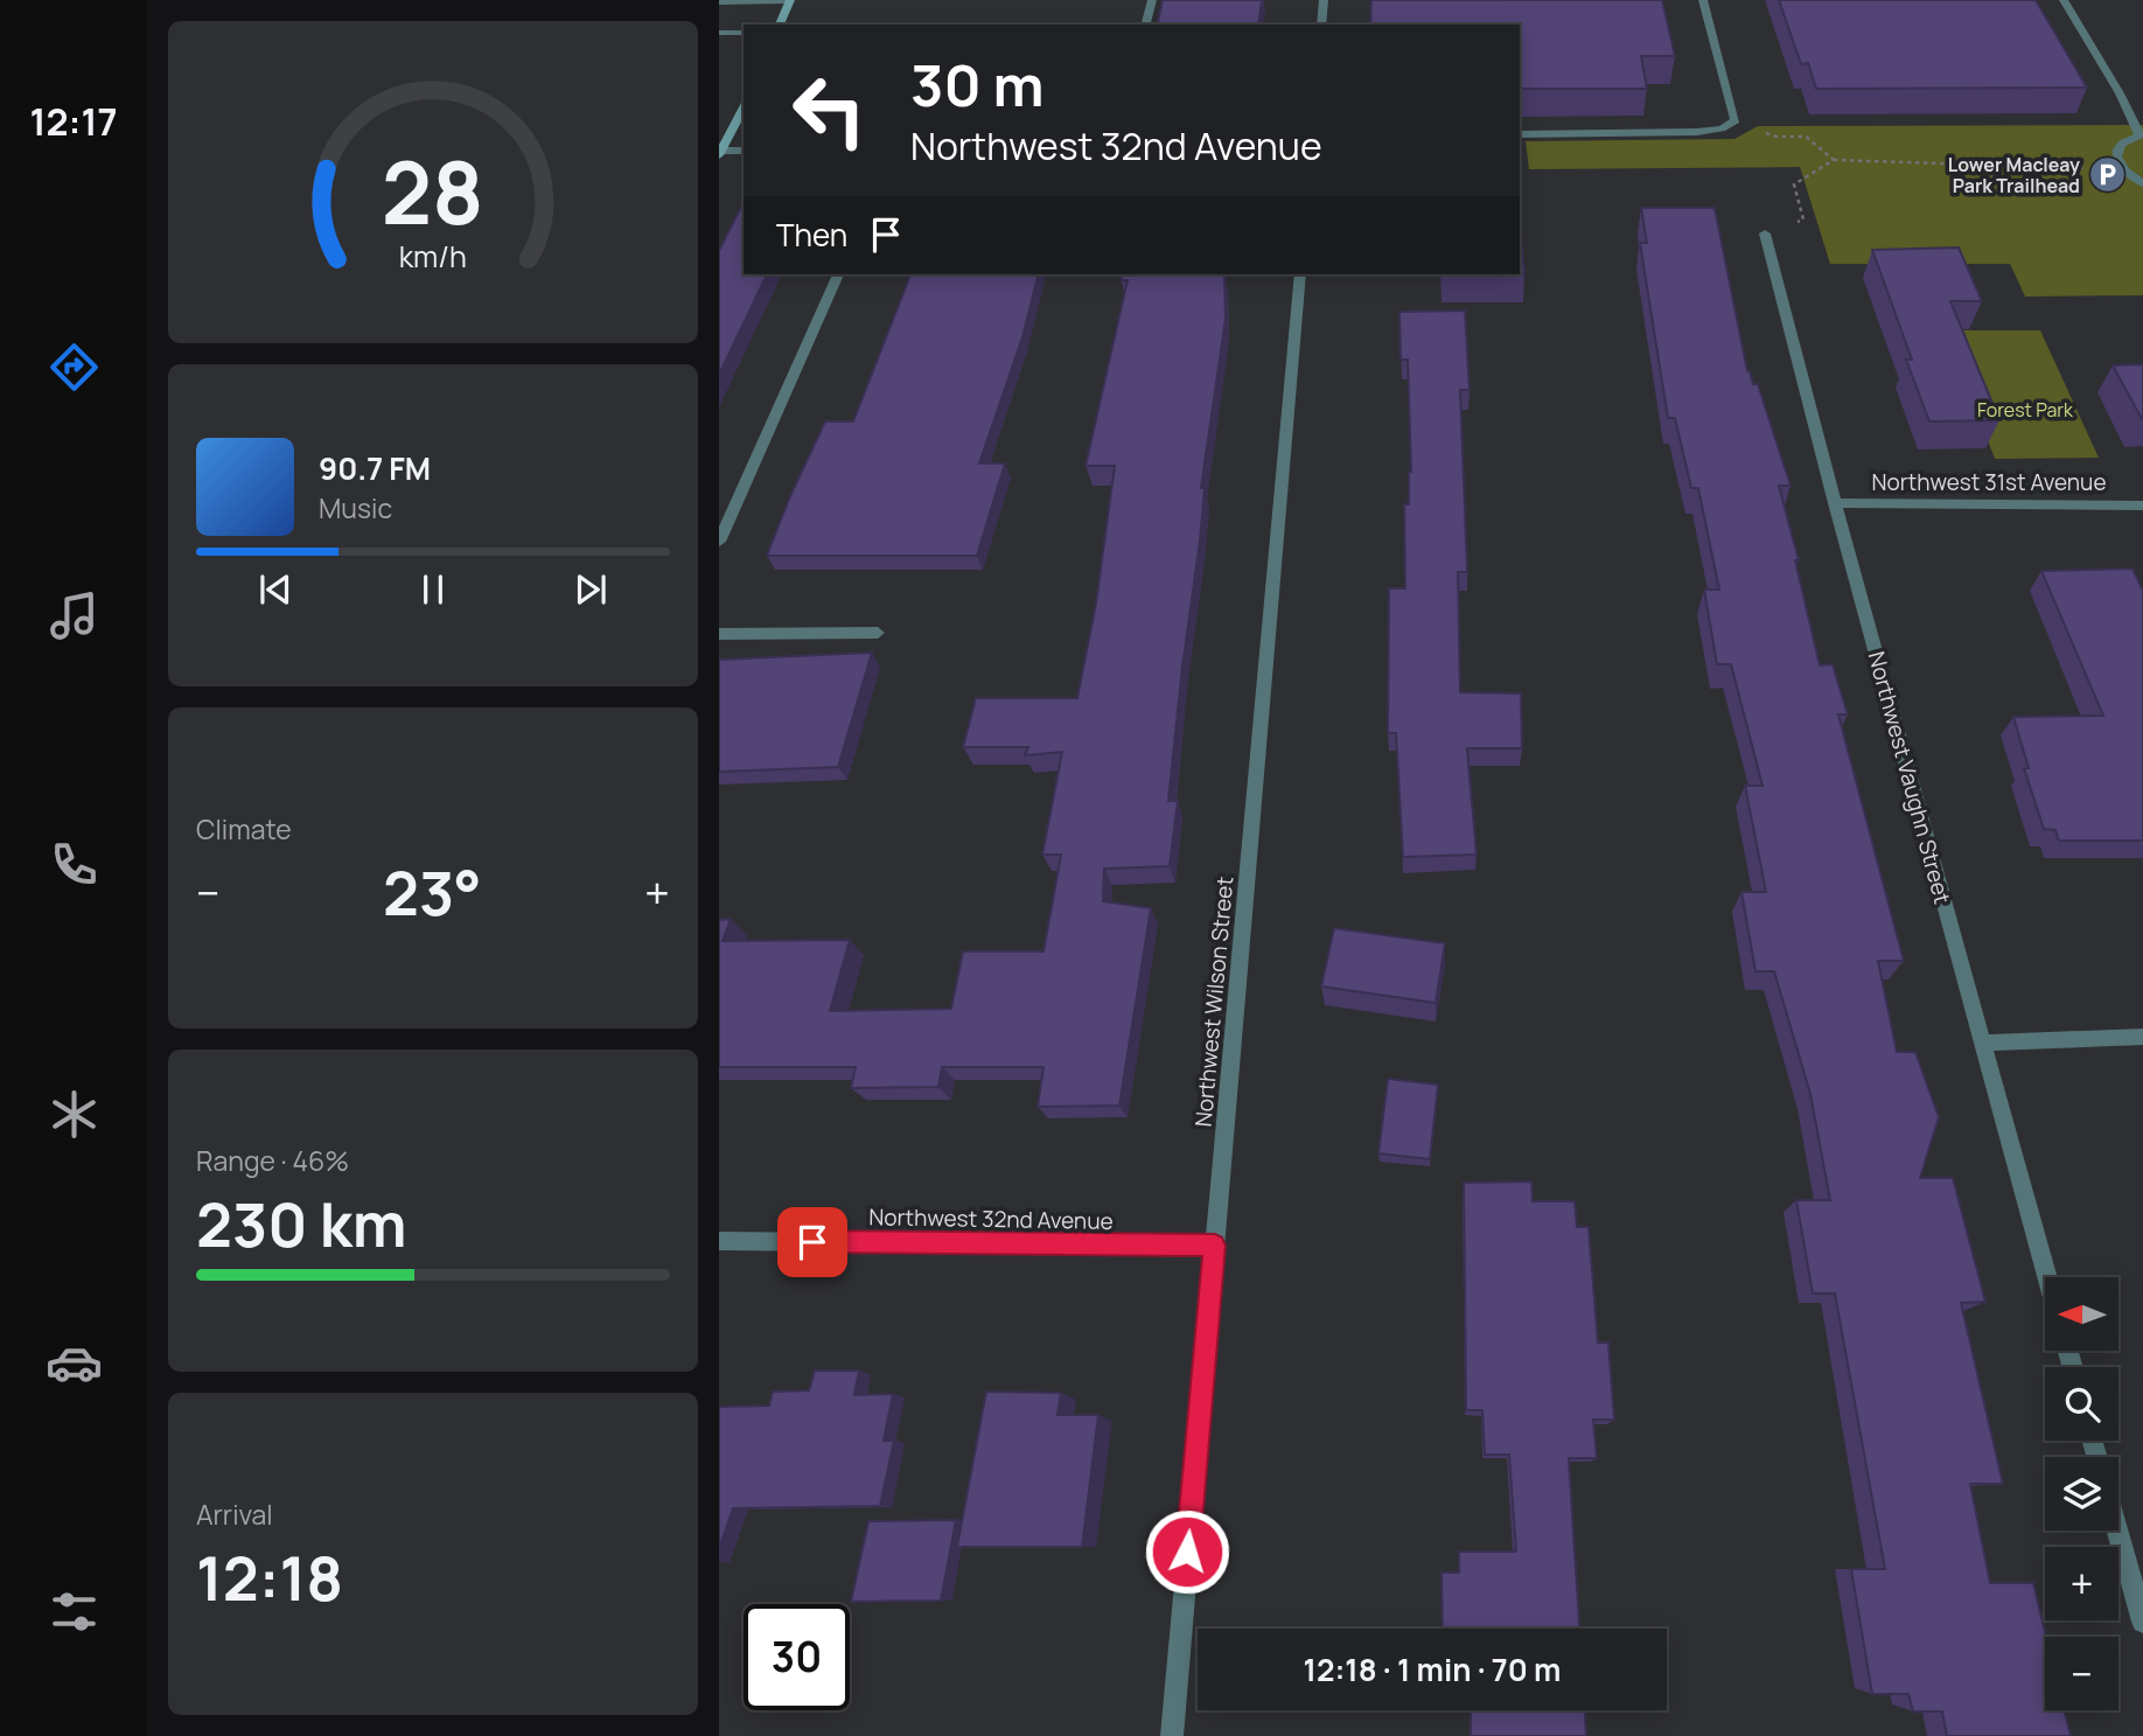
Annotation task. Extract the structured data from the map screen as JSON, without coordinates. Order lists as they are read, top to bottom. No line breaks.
{"streets":{"street":["Northwest 31st Avenue","Northwest Vaughn Street","Northwest Wilson Street","Northwest 32nd Avenue"]},"crossings":[["Northwest 31st Avenue","Northwest Vaughn Street"],["Northwest Wilson Street","Northwest 32nd Avenue"]],"parks":["Forest Park"],"places":{"parking":["Lower Macleay Park Trailhead"]},"north":"left","page":{"tabs":"12:17","turn":["30 m","Northwest 32nd Avenue"],"then":"Then","song":["90.7 FM","Music"],"tile":["Climate",["Range · 46%","230 km"],["Arrival","12:18"]],"heat":["−","23°","+"],"map_buttons":["+","−"],"limit":"30","trip":"12:18 · 1 min · 70 m","gauge":["28","km/h"]}}
